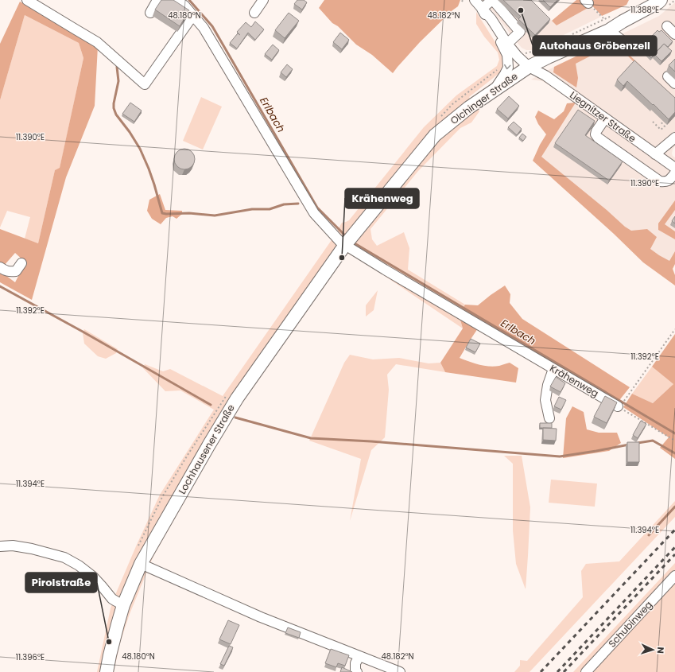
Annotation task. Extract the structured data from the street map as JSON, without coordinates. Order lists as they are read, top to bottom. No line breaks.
{"streets":{"main road":["Olchinger Straße","Lochhausener Straße"],"street":["Liegnitzer Straße","Krähenweg","Schubinweg"]},"crossings":[["Olchinger Straße","Liegnitzer Straße"],["Olchinger Straße","Krähenweg"],["Olchinger Straße","Lochhausener Straße"],["Krähenweg","Lochhausener Straße"]],"water":["Erlbach"],"places":["Autohaus Gröbenzell","Krähenweg","Pirolstraße"],"north":"right","coordinates":["11.388°E","48.180°N","48.182°N","11.390°E","11.392°E","11.394°E","11.396°E"]}
